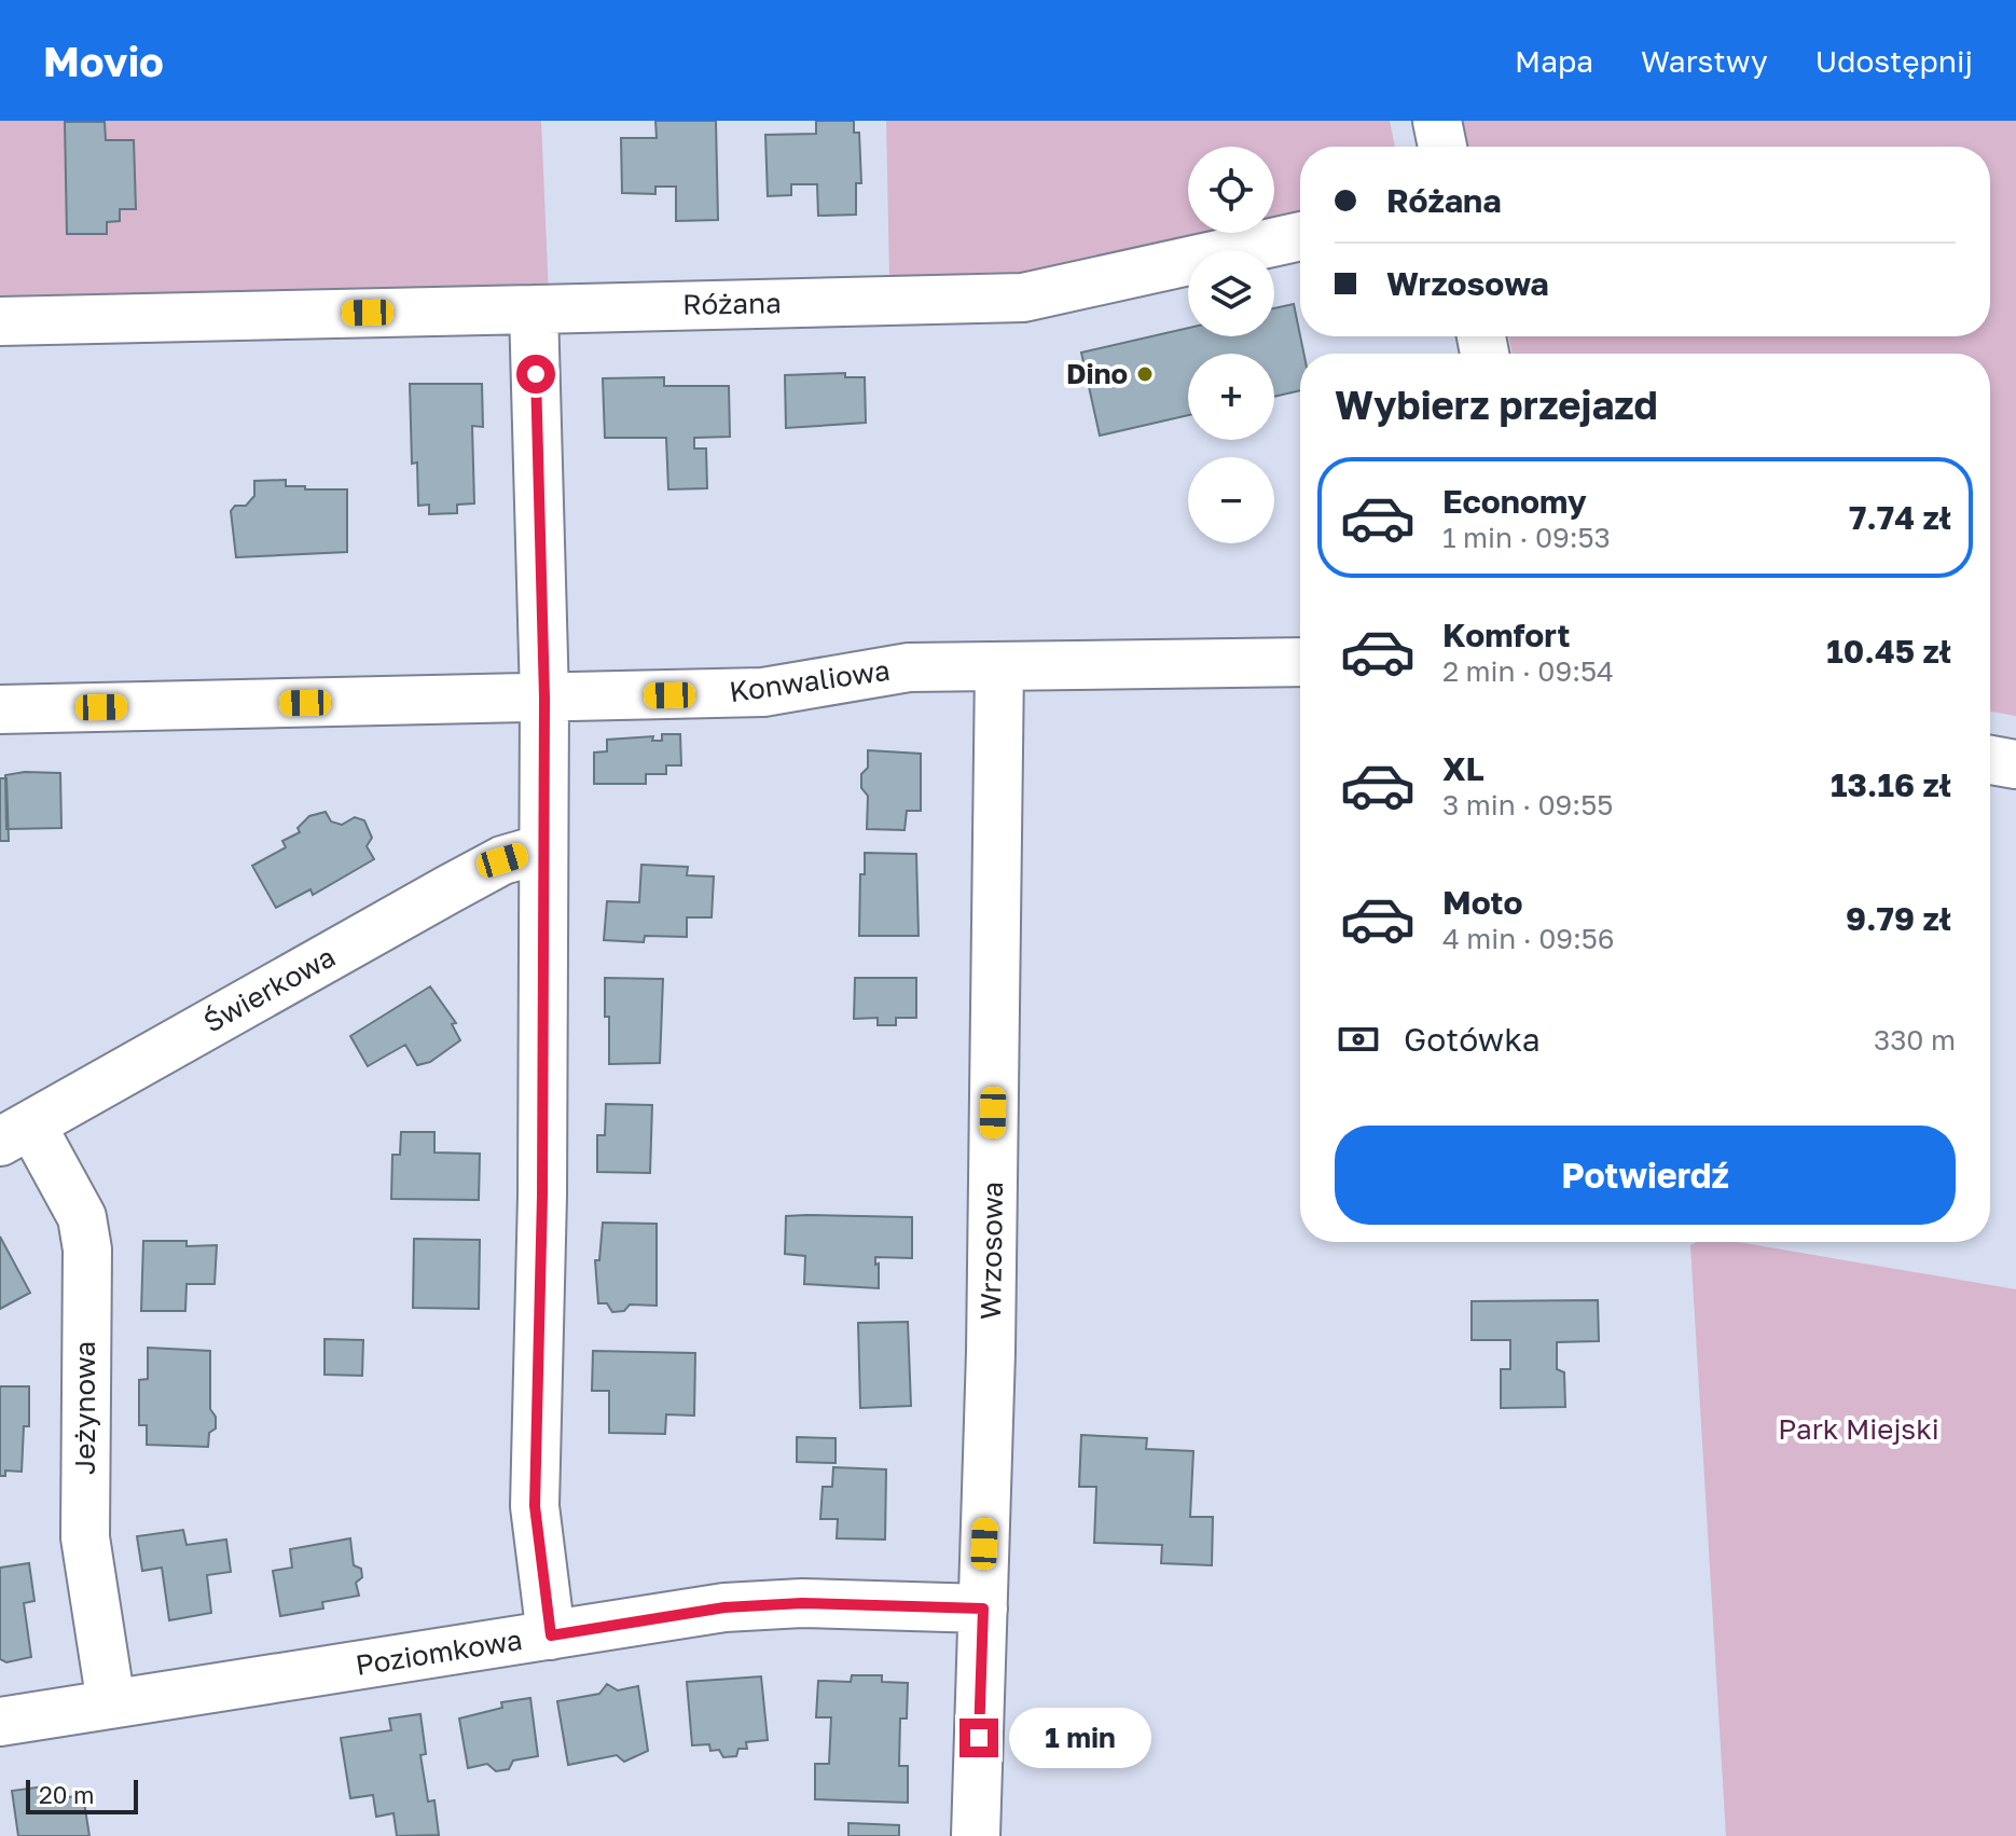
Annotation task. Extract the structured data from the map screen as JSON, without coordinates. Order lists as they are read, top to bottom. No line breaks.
{"streets":{"street":["Różana","Konwaliowa","Świerkowa","Wrzosowa","Jeżynowa","Poziomkowa"]},"crossings":[["Konwaliowa","Wrzosowa"],["Świerkowa","Jeżynowa"],["Wrzosowa","Poziomkowa"],["Jeżynowa","Poziomkowa"]],"parks":["Park Miejski"],"places":["Dino"],"scale_bar":"20 m","page":{"header":"Movio","nav":["Mapa","Warstwy","Udostępnij"],"map_buttons":["+","−"],"banner":["Różana","Wrzosowa"],"heading":"Wybierz przejazd","list":[{"name":"Economy","note":"1 min · 09:53","value":"7.74 zł"},{"name":"Komfort","note":"2 min · 09:54","value":"10.45 zł"},{"name":"XL","note":"3 min · 09:55","value":"13.16 zł"},{"name":"Moto","note":"4 min · 09:56","value":"9.79 zł"}],"pay":["Gotówka","330 m"],"buttons":"Potwierdź","bubble":"1 min","scale":"20 m"}}
